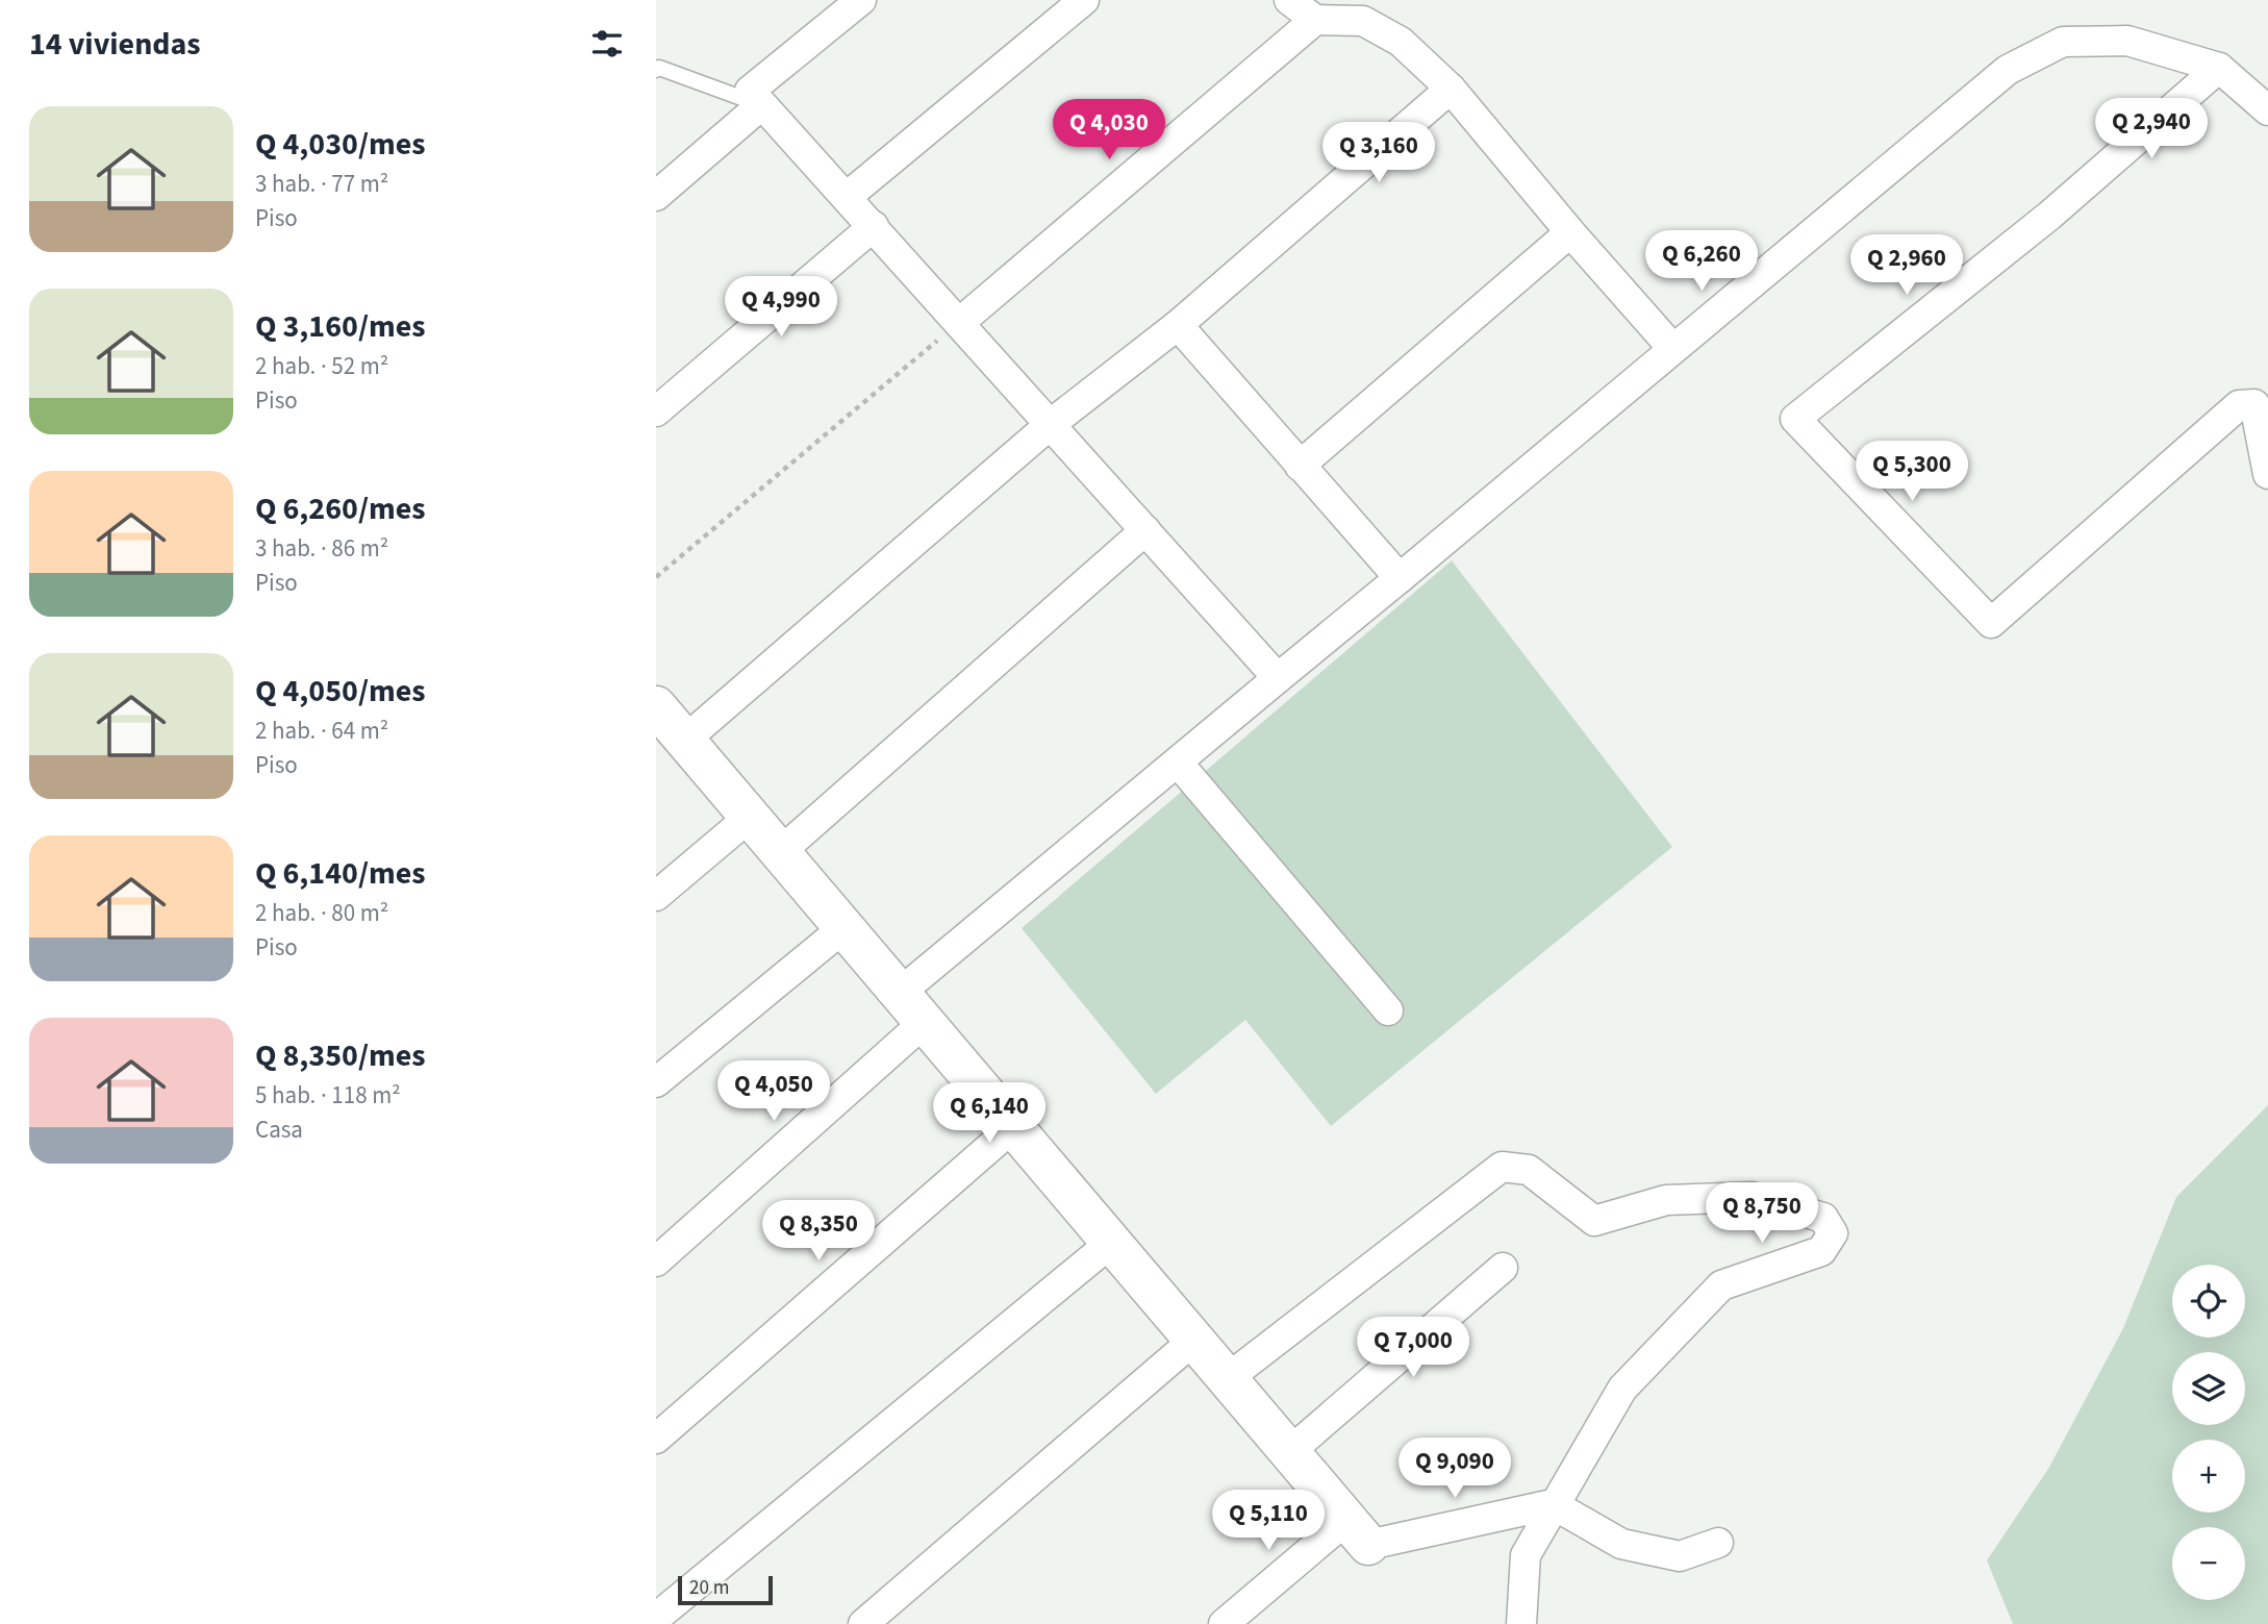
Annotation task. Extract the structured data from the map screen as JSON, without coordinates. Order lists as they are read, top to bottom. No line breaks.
{"scale_bar":"20 m","page":{"heading":"14 viviendas","list":[{"name":"Q 4,030/mes","note":"3 hab. · 77 m² · Piso"},{"name":"Q 3,160/mes","note":"2 hab. · 52 m² · Piso"},{"name":"Q 6,260/mes","note":"3 hab. · 86 m² · Piso"},{"name":"Q 4,050/mes","note":"2 hab. · 64 m² · Piso"},{"name":"Q 6,140/mes","note":"2 hab. · 80 m² · Piso"},{"name":"Q 8,350/mes","note":"5 hab. · 118 m² · Casa"}],"price":["Q 2,940","Q 4,030","Q 3,160","Q 6,260","Q 2,960","Q 4,990","Q 5,300","Q 4,050","Q 6,140","Q 8,750","Q 8,350","Q 7,000","Q 9,090","Q 5,110"],"map_buttons":["+","−"],"scale":"20 m"}}
